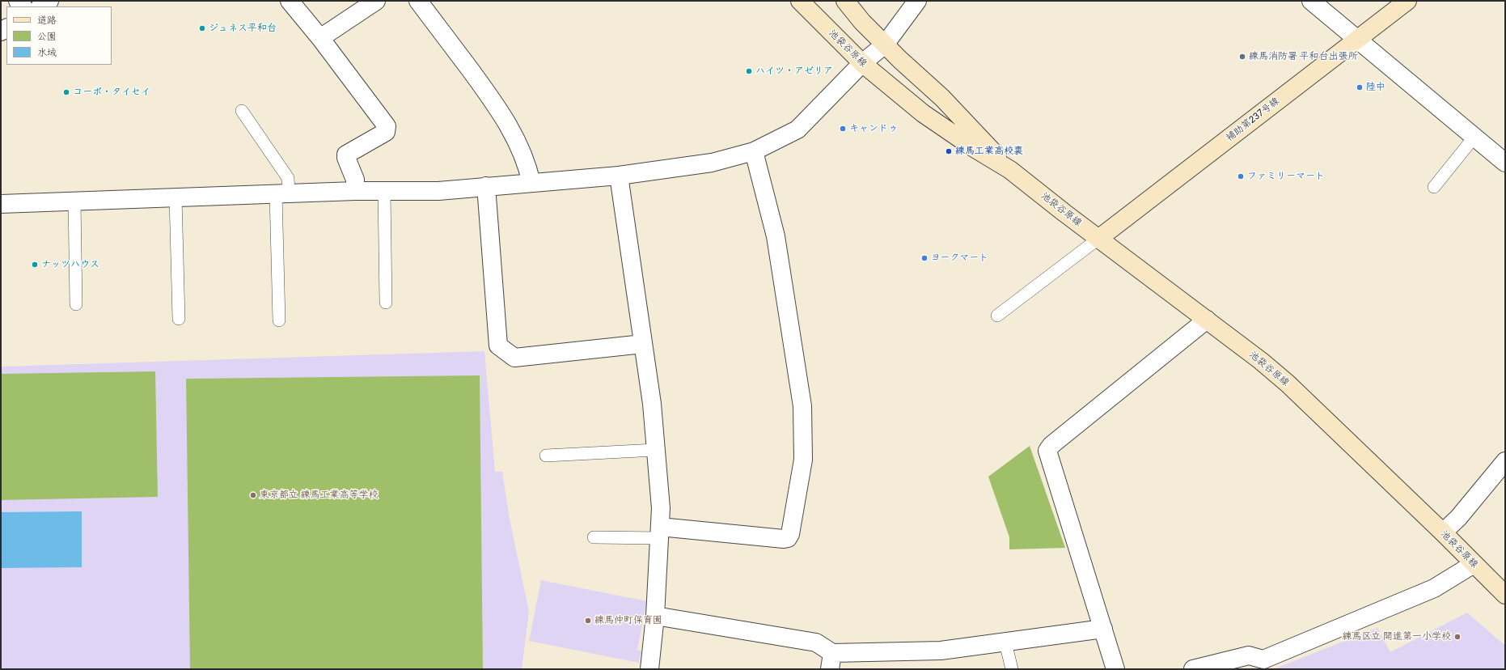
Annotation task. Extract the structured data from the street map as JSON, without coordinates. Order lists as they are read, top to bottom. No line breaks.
{"streets":{"main road":["池袋谷原線","補助第237号線"]},"crossings":[["池袋谷原線","補助第237号線"]],"places":["ジュネス平和台","練馬消防署 平和台出張所","ハイツ・アゼリア","陸中","コーポ・タイセイ","キャンドゥ","練馬工業高校裏","ファミリーマート","ヨークマート","ナッツハウス","東京都立 練馬工業高等学校","練馬仲町保育園","練馬区立 開進第一小学校"],"legend":["道路","公園","水域"]}
